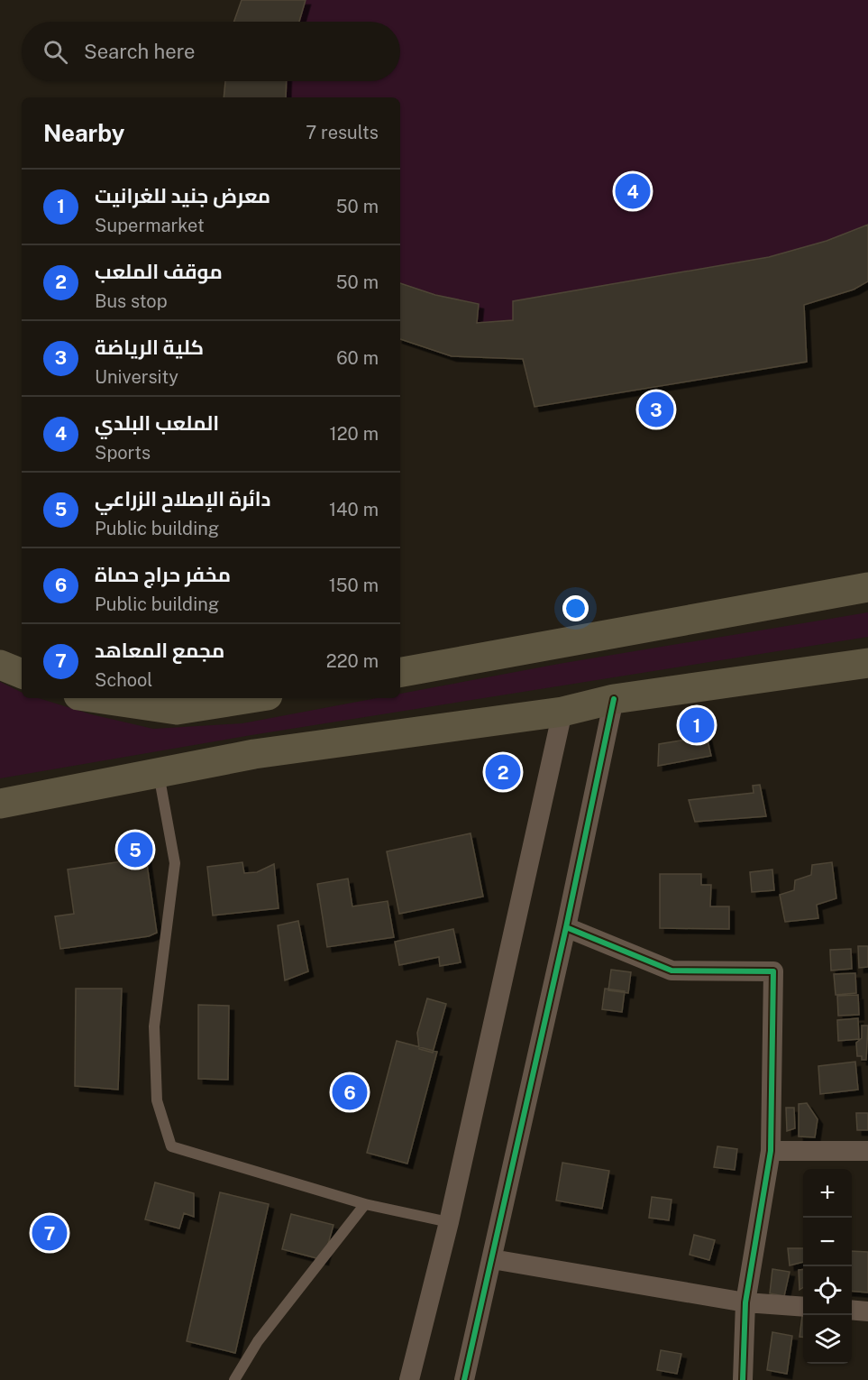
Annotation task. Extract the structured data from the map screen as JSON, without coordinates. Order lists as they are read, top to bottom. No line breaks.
{"page":{"search":"Search here","heading":["Nearby","7 results"],"list":[{"mark":"1","name":"معرض جنيد للغرانيت","note":"Supermarket","value":"50 m"},{"mark":"2","name":"موقف الملعب","note":"Bus stop","value":"50 m"},{"mark":"3","name":"كلية الرياضة","note":"University","value":"60 m"},{"mark":"4","name":"الملعب البلدي","note":"Sports","value":"120 m"},{"mark":"5","name":"دائرة الإصلاح الزراعي","note":"Public building","value":"140 m"},{"mark":"6","name":"مخفر حراج حماة","note":"Public building","value":"150 m"},{"mark":"7","name":"مجمع المعاهد","note":"School","value":"220 m"}],"pins":["4","3","1","2","5","6","7"],"map_buttons":["+","−"]}}
